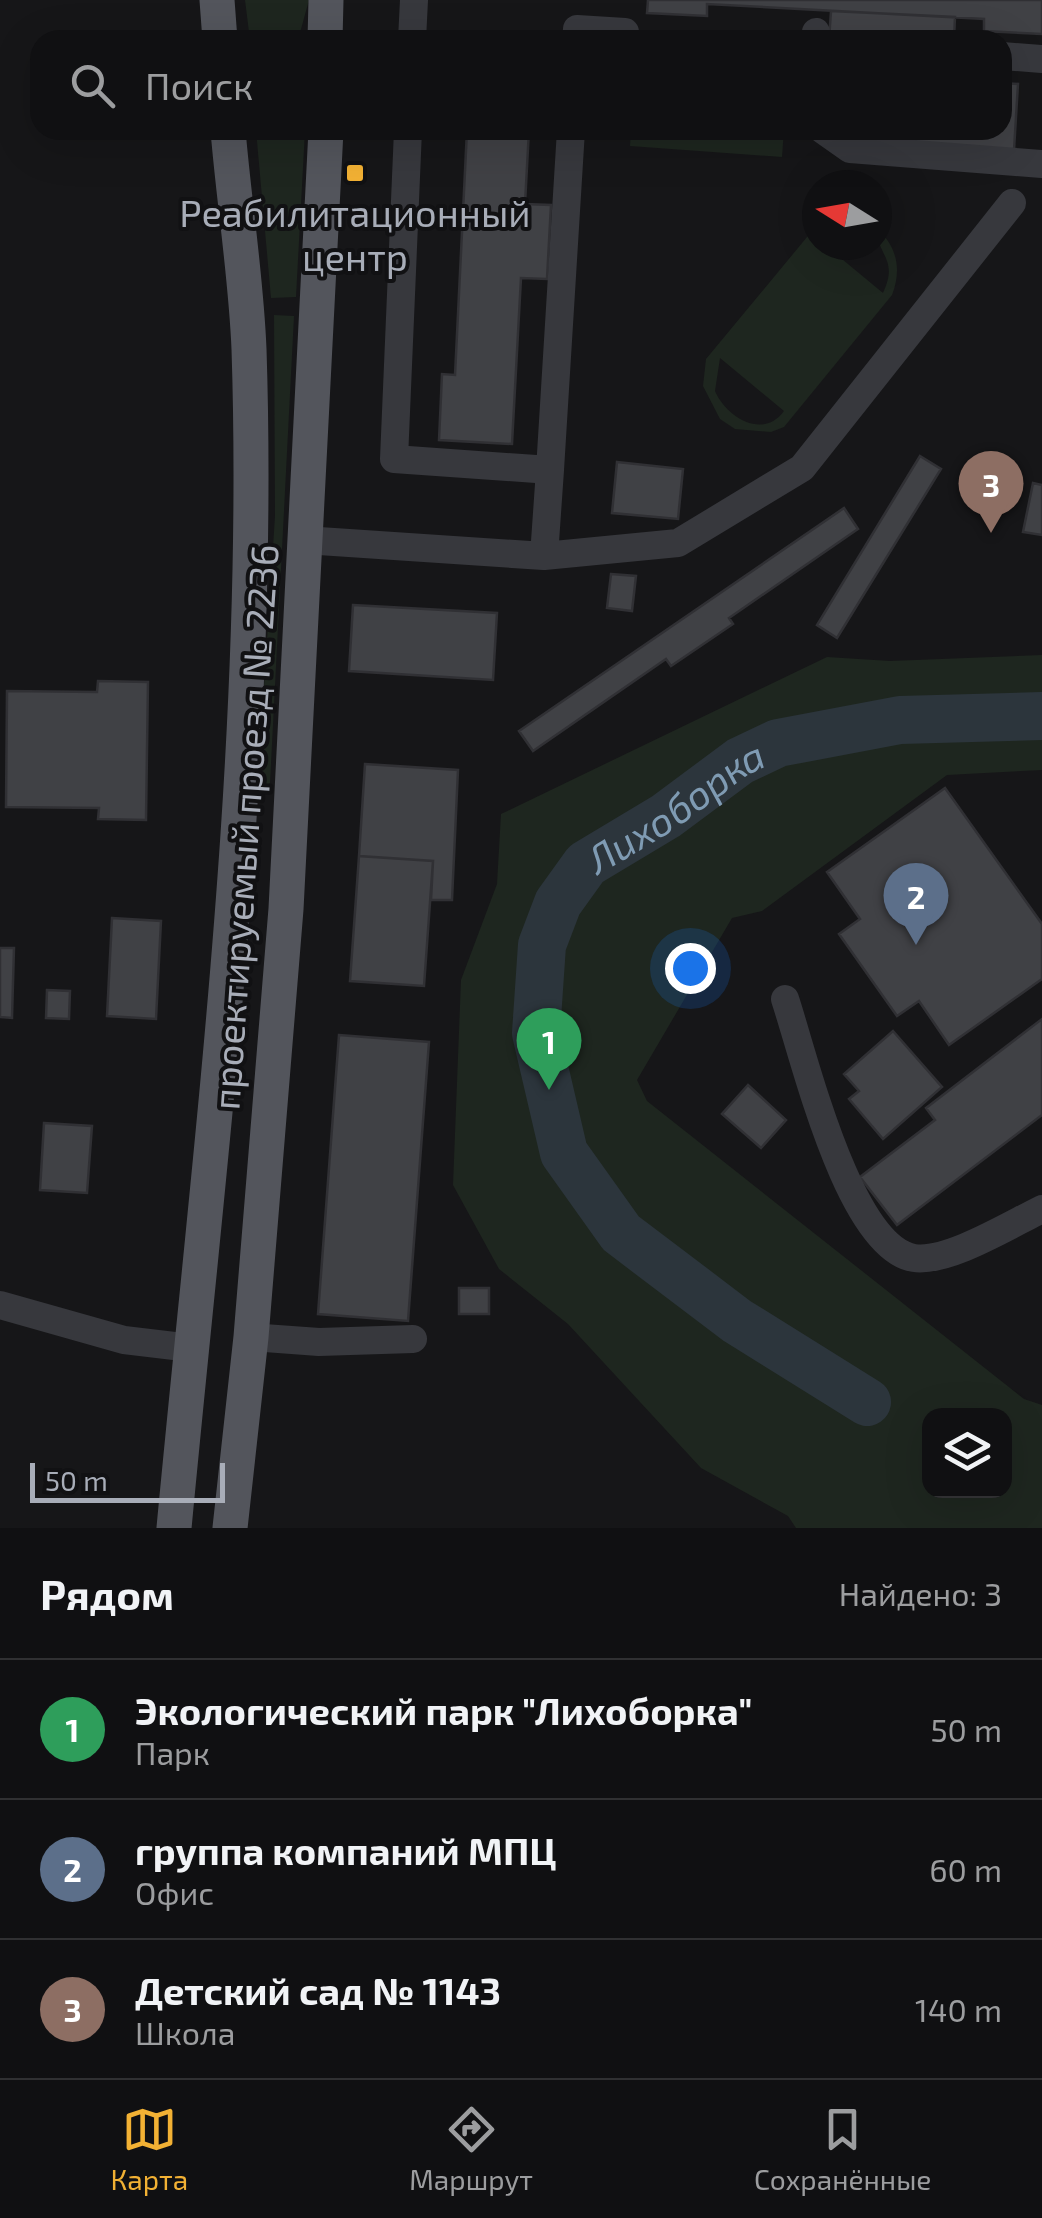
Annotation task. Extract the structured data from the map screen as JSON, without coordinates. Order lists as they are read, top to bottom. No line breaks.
{"streets":{"main road":["проектируемый проезд № 2236"]},"water":["Лихоборка"],"places":{"transit":["Реабилитационный центр"]},"scale_bar":"50 m","north":"left","page":{"search":"Поиск","pins":["3","2","1"],"scale":"50 m","heading":["Рядом","Найдено: 3"],"list":[{"mark":"1","name":"Экологический парк \"Лихоборка\"","note":"Парк","value":"50 m"},{"mark":"2","name":"группа компаний МПЦ","note":"Офис","value":"60 m"},{"mark":"3","name":"Детский сад № 1143","note":"Школа","value":"140 m"}],"nav":["Карта","Маршрут","Сохранённые"]}}
